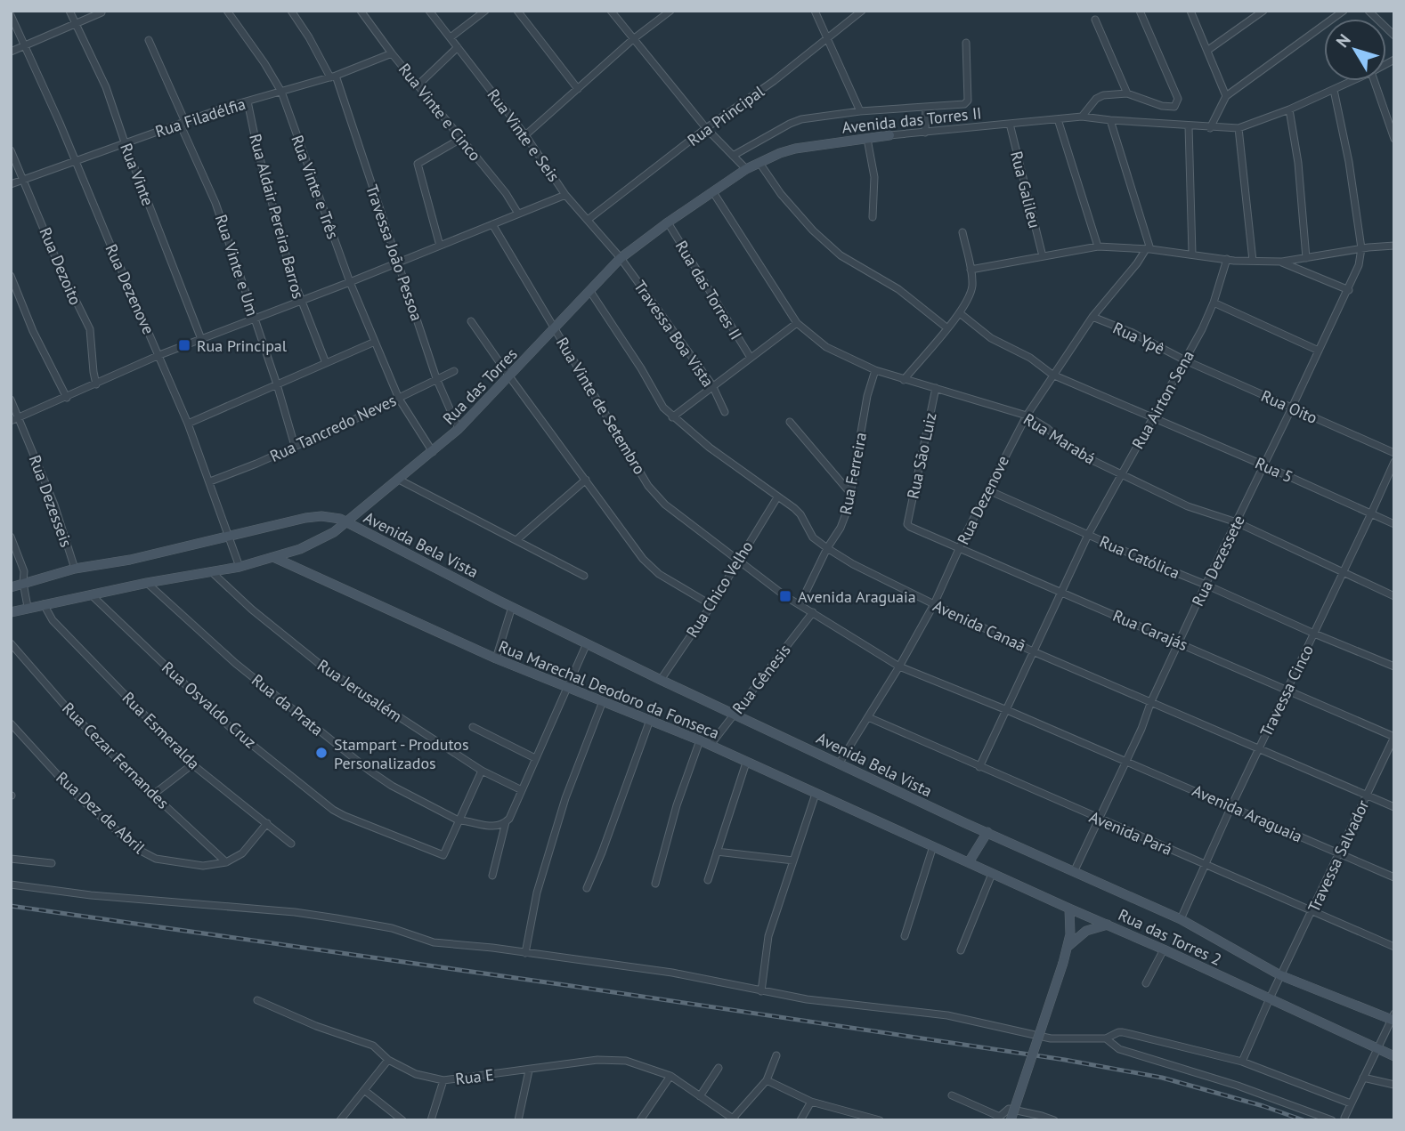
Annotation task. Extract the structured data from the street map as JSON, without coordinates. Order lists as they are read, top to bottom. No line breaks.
{"streets":{"street":["Rua Vinte e Cinco","Rua Principal","Rua Filadélfia","Avenida das Torres II","Rua Vinte e Seis","Rua Vinte","Rua Vinte e Três","Rua Galileu","Rua Aldair Pereira Barros","Travessa João Pessoa","Rua Vinte e Um","Rua Dezoito","Rua Dezenove","Rua das Torres II","Travessa Boa Vista","Rua Ypê","Rua das Torres","Rua Airton Sena","Rua Vinte de Setembro","Rua Oito","Rua Tancredo Neves","Rua Marabá","Rua São Luiz","Rua 5","Rua Ferreira","Rua Dezesseis","Avenida Bela Vista","Rua Católica","Rua Dezessete","Rua Chico Velho","Avenida Canaã","Rua Carajás","Rua Gênesis","Rua Marechal Deodoro da Fonseca","Rua Jerusalém","Travessa Cinco","Rua Osvaldo Cruz","Rua da Prata","Rua Esmeralda","Rua Cezar Fernandes","Rua Dez de Abril","Avenida Araguaia","Avenida Pará","Travessa Salvador","Rua das Torres 2","Rua E"]},"crossings":[["Rua Vinte e Cinco","Rua Filadélfia"],["Rua Principal","Rua Vinte e Seis"],["Rua Filadélfia","Rua Vinte"],["Rua Filadélfia","Rua Vinte e Três"],["Rua Filadélfia","Rua Aldair Pereira Barros"],["Rua Filadélfia","Travessa João Pessoa"],["Rua Filadélfia","Rua Vinte e Um"],["Rua Filadélfia","Rua Dezoito"],["Rua Filadélfia","Rua Dezenove"],["Avenida das Torres II","Rua Vinte e Seis"],["Avenida das Torres II","Rua Galileu"],["Avenida das Torres II","Rua das Torres II"],["Avenida das Torres II","Travessa Boa Vista"],["Avenida das Torres II","Rua das Torres"],["Avenida das Torres II","Rua Marabá"],["Rua Vinte e Seis","Travessa Boa Vista"],["Rua Vinte e Seis","Rua das Torres"],["Rua Vinte e Três","Rua das Torres"],["Rua Vinte e Três","Rua Tancredo Neves"],["Travessa João Pessoa","Rua das Torres"],["Travessa João Pessoa","Rua Tancredo Neves"],["Rua Vinte e Um","Rua Tancredo Neves"],["Rua Dezenove","Rua Ypê"],["Rua Dezenove","Rua das Torres"],["Rua Dezenove","Rua Tancredo Neves"],["Rua Dezenove","Rua Marabá"],["Rua Dezenove","Rua 5"],["Rua Dezenove","Avenida Bela Vista"],["Rua Dezenove","Rua Católica"],["Rua Dezenove","Avenida Canaã"],["Rua Dezenove","Rua Carajás"],["Rua Dezenove","Avenida Araguaia"],["Rua Dezenove","Avenida Pará"],["Travessa Boa Vista","Rua das Torres"],["Rua Ypê","Rua Airton Sena"],["Rua Ypê","Rua Oito"],["Rua das Torres","Rua Vinte de Setembro"],["Rua das Torres","Avenida Bela Vista"],["Rua das Torres","Avenida Canaã"],["Rua das Torres","Rua Marechal Deodoro da Fonseca"],["Rua das Torres","Rua Jerusalém"],["Rua das Torres","Rua Osvaldo Cruz"],["Rua das Torres","Rua da Prata"],["Rua das Torres","Rua Esmeralda"],["Rua Airton Sena","Rua Oito"],["Rua Airton Sena","Rua Marabá"],["Rua Airton Sena","Rua 5"],["Rua Airton Sena","Rua Católica"],["Rua Airton Sena","Avenida Canaã"],["Rua Airton Sena","Rua Carajás"],["Rua Airton Sena","Avenida Araguaia"],["Rua Airton Sena","Avenida Pará"],["Rua Vinte de Setembro","Rua Chico Velho"],["Rua Vinte de Setembro","Avenida Araguaia"],["Rua Oito","Rua Dezessete"],["Rua Marabá","Rua São Luiz"],["Rua Marabá","Rua Ferreira"],["Rua Marabá","Rua Dezessete"],["Rua Marabá","Travessa Cinco"],["Rua São Luiz","Rua Carajás"],["Rua 5","Rua Dezessete"],["Rua 5","Travessa Cinco"],["Rua Ferreira","Avenida Canaã"],["Rua Ferreira","Avenida Araguaia"],["Rua Dezesseis","Avenida Bela Vista"],["Avenida Bela Vista","Rua Dezessete"],["Avenida Bela Vista","Rua Chico Velho"],["Avenida Bela Vista","Rua Gênesis"],["Avenida Bela Vista","Travessa Cinco"],["Avenida Bela Vista","Travessa Salvador"],["Rua Católica","Rua Dezessete"],["Rua Católica","Travessa Cinco"],["Rua Dezessete","Avenida Canaã"],["Rua Dezessete","Rua Carajás"],["Rua Dezessete","Avenida Araguaia"],["Rua Dezessete","Avenida Pará"],["Rua Chico Velho","Avenida Canaã"],["Rua Chico Velho","Avenida Araguaia"],["Avenida Canaã","Travessa Cinco"],["Avenida Canaã","Travessa Salvador"],["Rua Carajás","Travessa Cinco"],["Rua Carajás","Travessa Salvador"],["Rua Gênesis","Rua Marechal Deodoro da Fonseca"],["Rua Gênesis","Avenida Araguaia"],["Rua Marechal Deodoro da Fonseca","Rua das Torres 2"],["Travessa Cinco","Avenida Araguaia"],["Travessa Cinco","Avenida Pará"],["Rua Osvaldo Cruz","Rua da Prata"],["Rua Cezar Fernandes","Rua Dez de Abril"],["Avenida Araguaia","Travessa Salvador"],["Avenida Pará","Travessa Salvador"],["Travessa Salvador","Rua das Torres 2"]],"places":{"transit":["Rua Principal","Avenida Araguaia"],"other":["Stampart - Produtos Personalizados"]},"north":"top left"}
